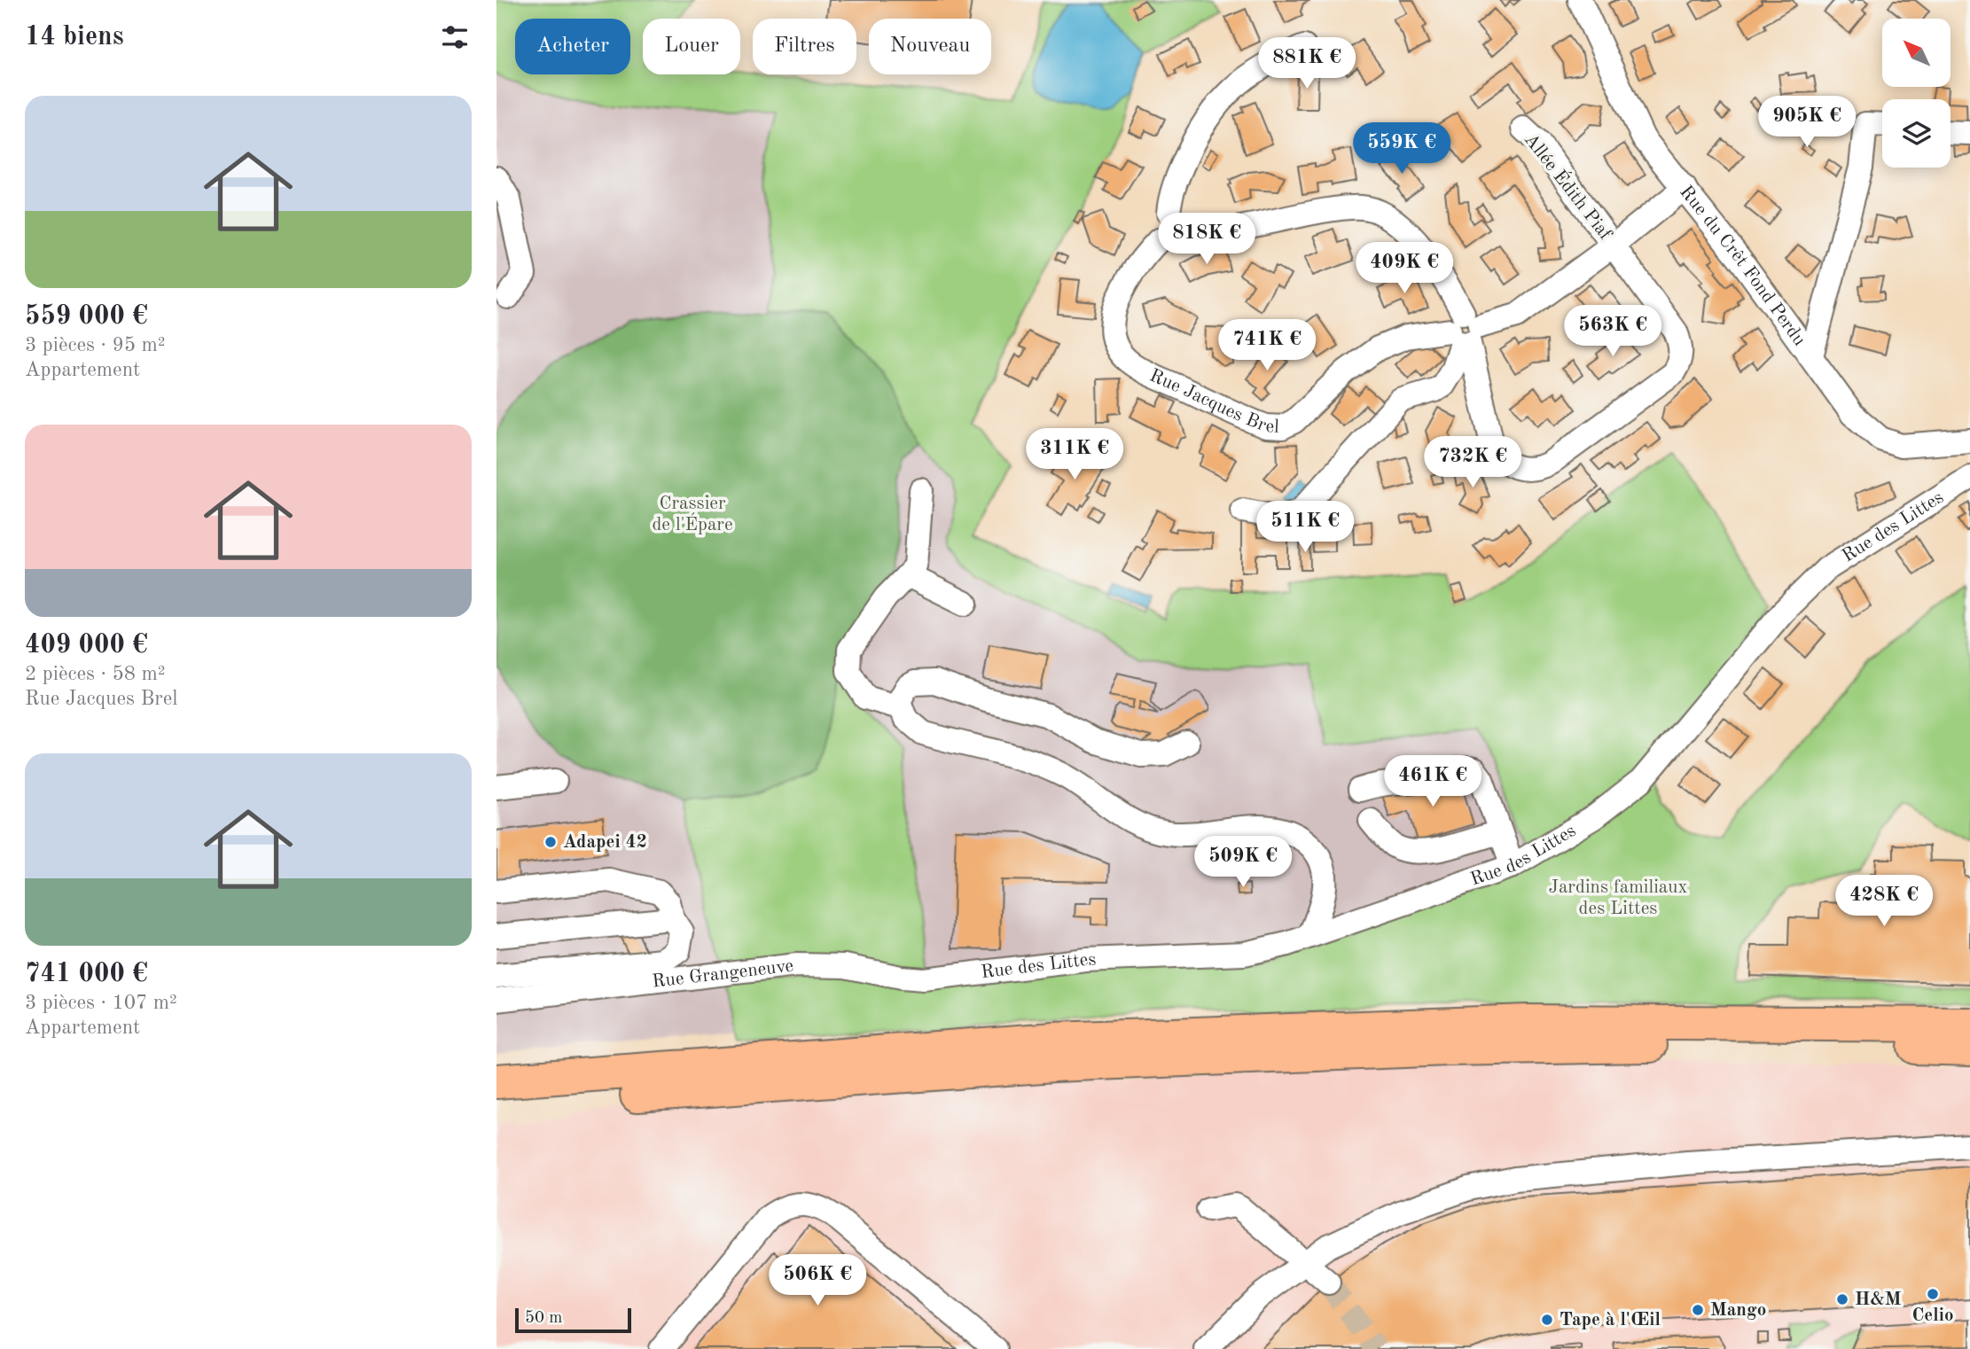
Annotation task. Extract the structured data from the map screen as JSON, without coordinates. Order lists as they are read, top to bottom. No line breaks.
{"streets":{"street":["Allée Édith Piaf","Rue du Crêt Fond Perdu","Rue Jacques Brel","Rue des Littes","Rue Grangeneuve"]},"crossings":[["Allée Édith Piaf","Rue Jacques Brel"],["Rue du Crêt Fond Perdu","Rue Jacques Brel"],["Rue des Littes","Rue Grangeneuve"]],"parks":["Crassier de l'Épare","Jardins familiaux des Littes"],"places":["Adapei 42","Celio","H&M","Mango","Tape à l'Œil"],"scale_bar":"50 m","north":"top left","page":{"heading":"14 biens","chip":["Acheter","Louer","Filtres","Nouveau"],"price":["881K €","905K €","559K €","818K €","409K €","563K €","741K €","311K €","732K €","511K €","461K €","509K €","428K €","506K €"],"list":[{"name":"559 000 €","note":"3 pièces · 95 m² · Appartement"},{"name":"409 000 €","note":"2 pièces · 58 m² · Rue Jacques Brel"},{"name":"741 000 €","note":"3 pièces · 107 m² · Appartement"}],"scale":"50 m"}}
